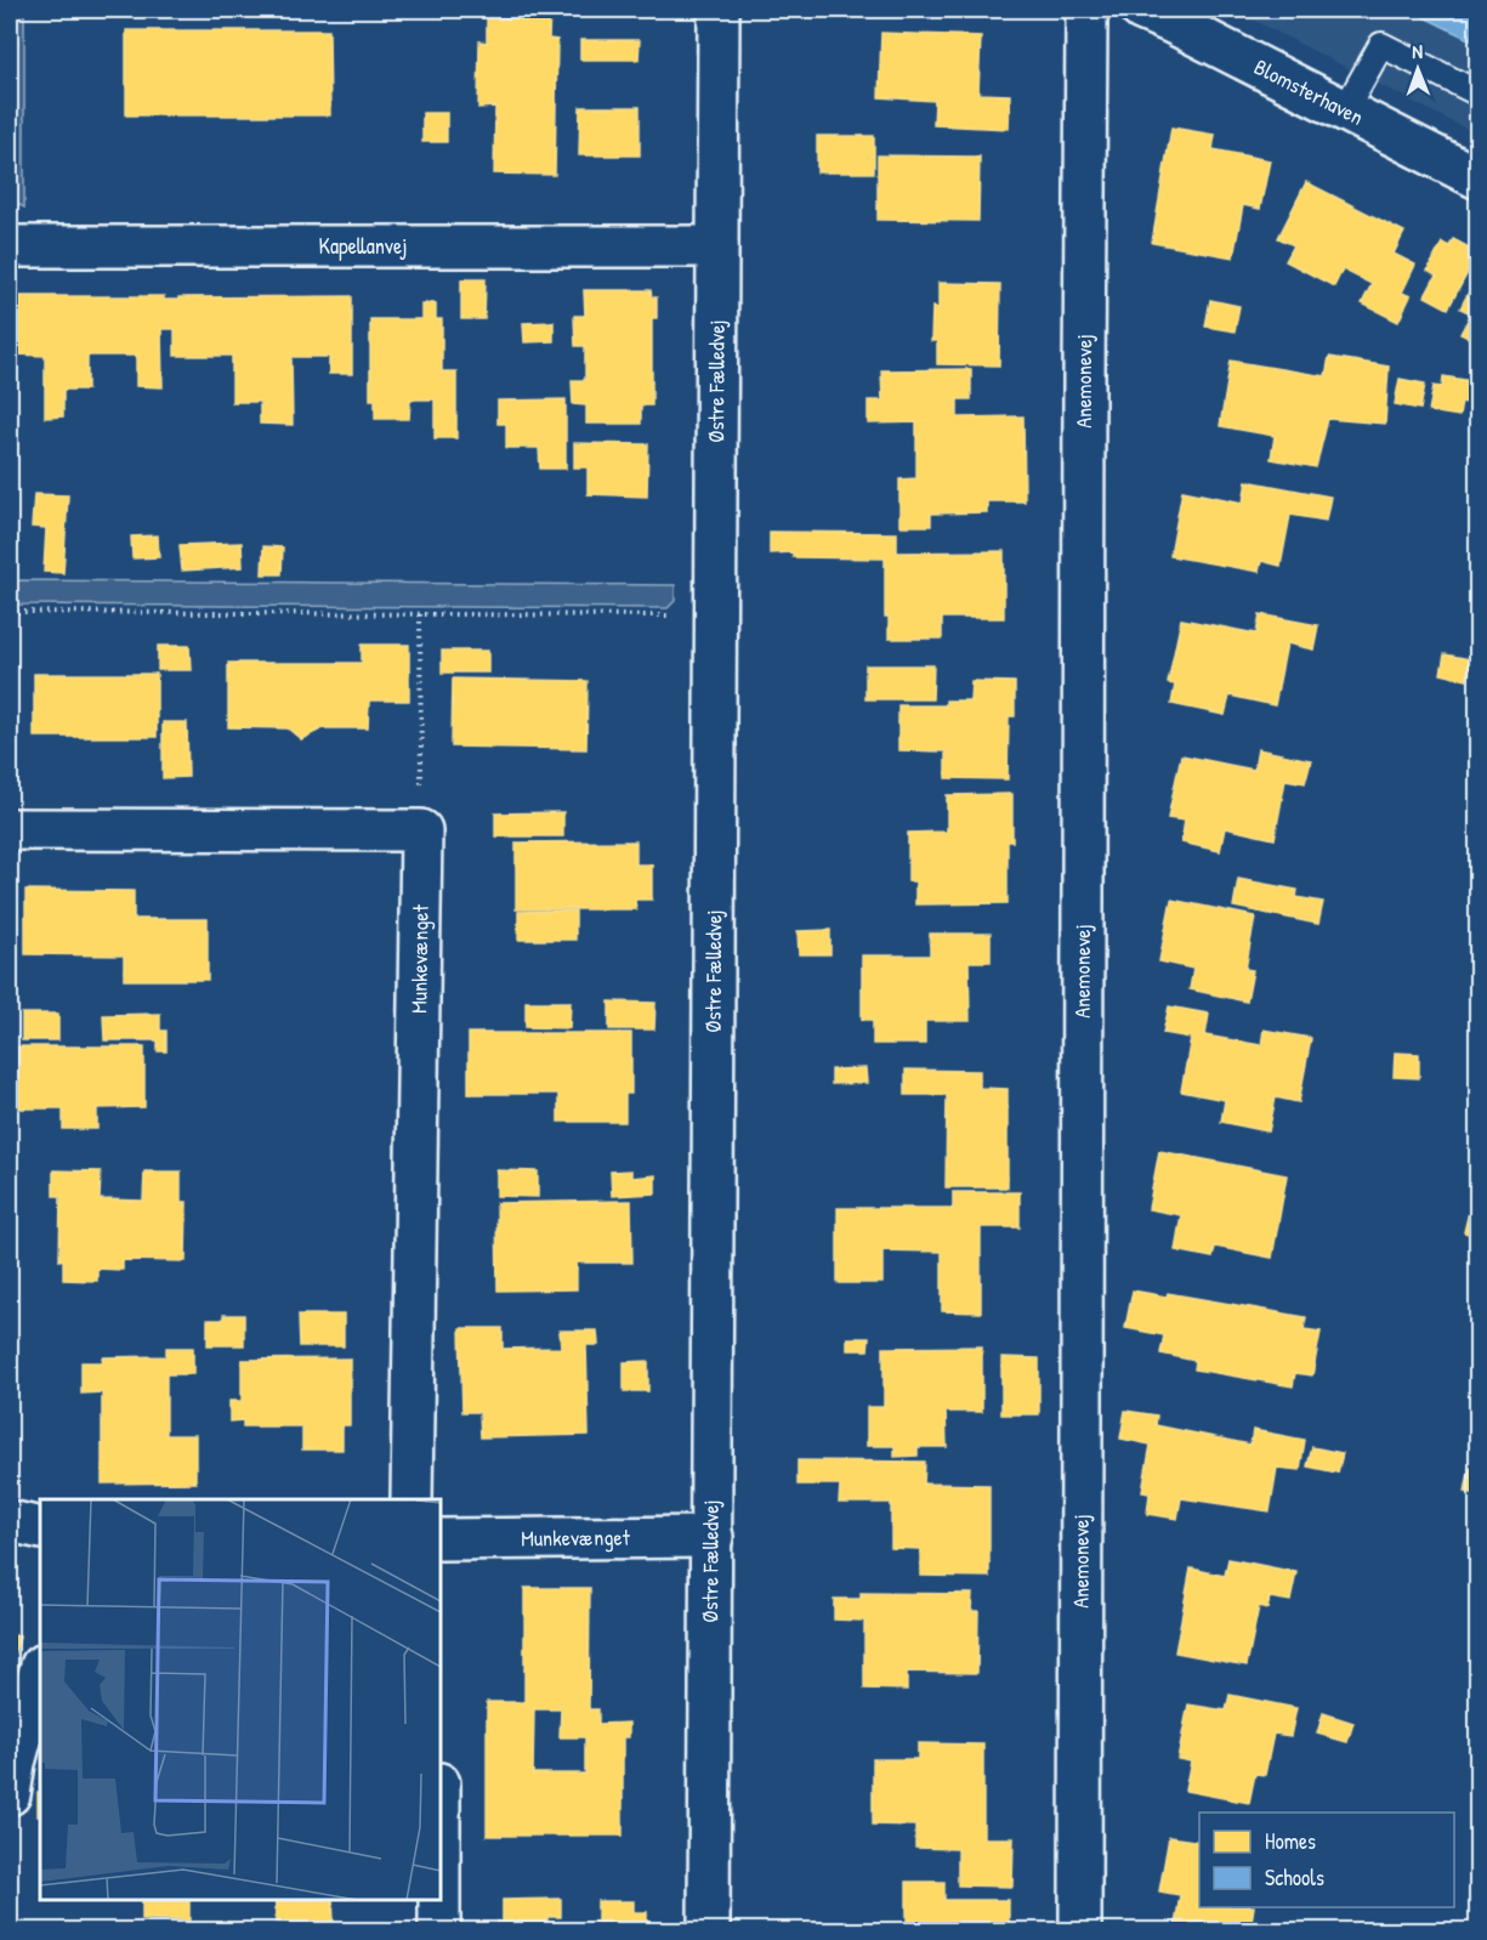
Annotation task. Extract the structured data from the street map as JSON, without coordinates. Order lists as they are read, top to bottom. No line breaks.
{"streets":{"street":["Blomsterhaven","Kapellanvej","Østre Fælledvej","Anemonevej","Munkevænget"]},"crossings":[["Kapellanvej","Østre Fælledvej"],["Østre Fælledvej","Munkevænget"]],"legend":["Homes","Schools"],"north":"top"}
